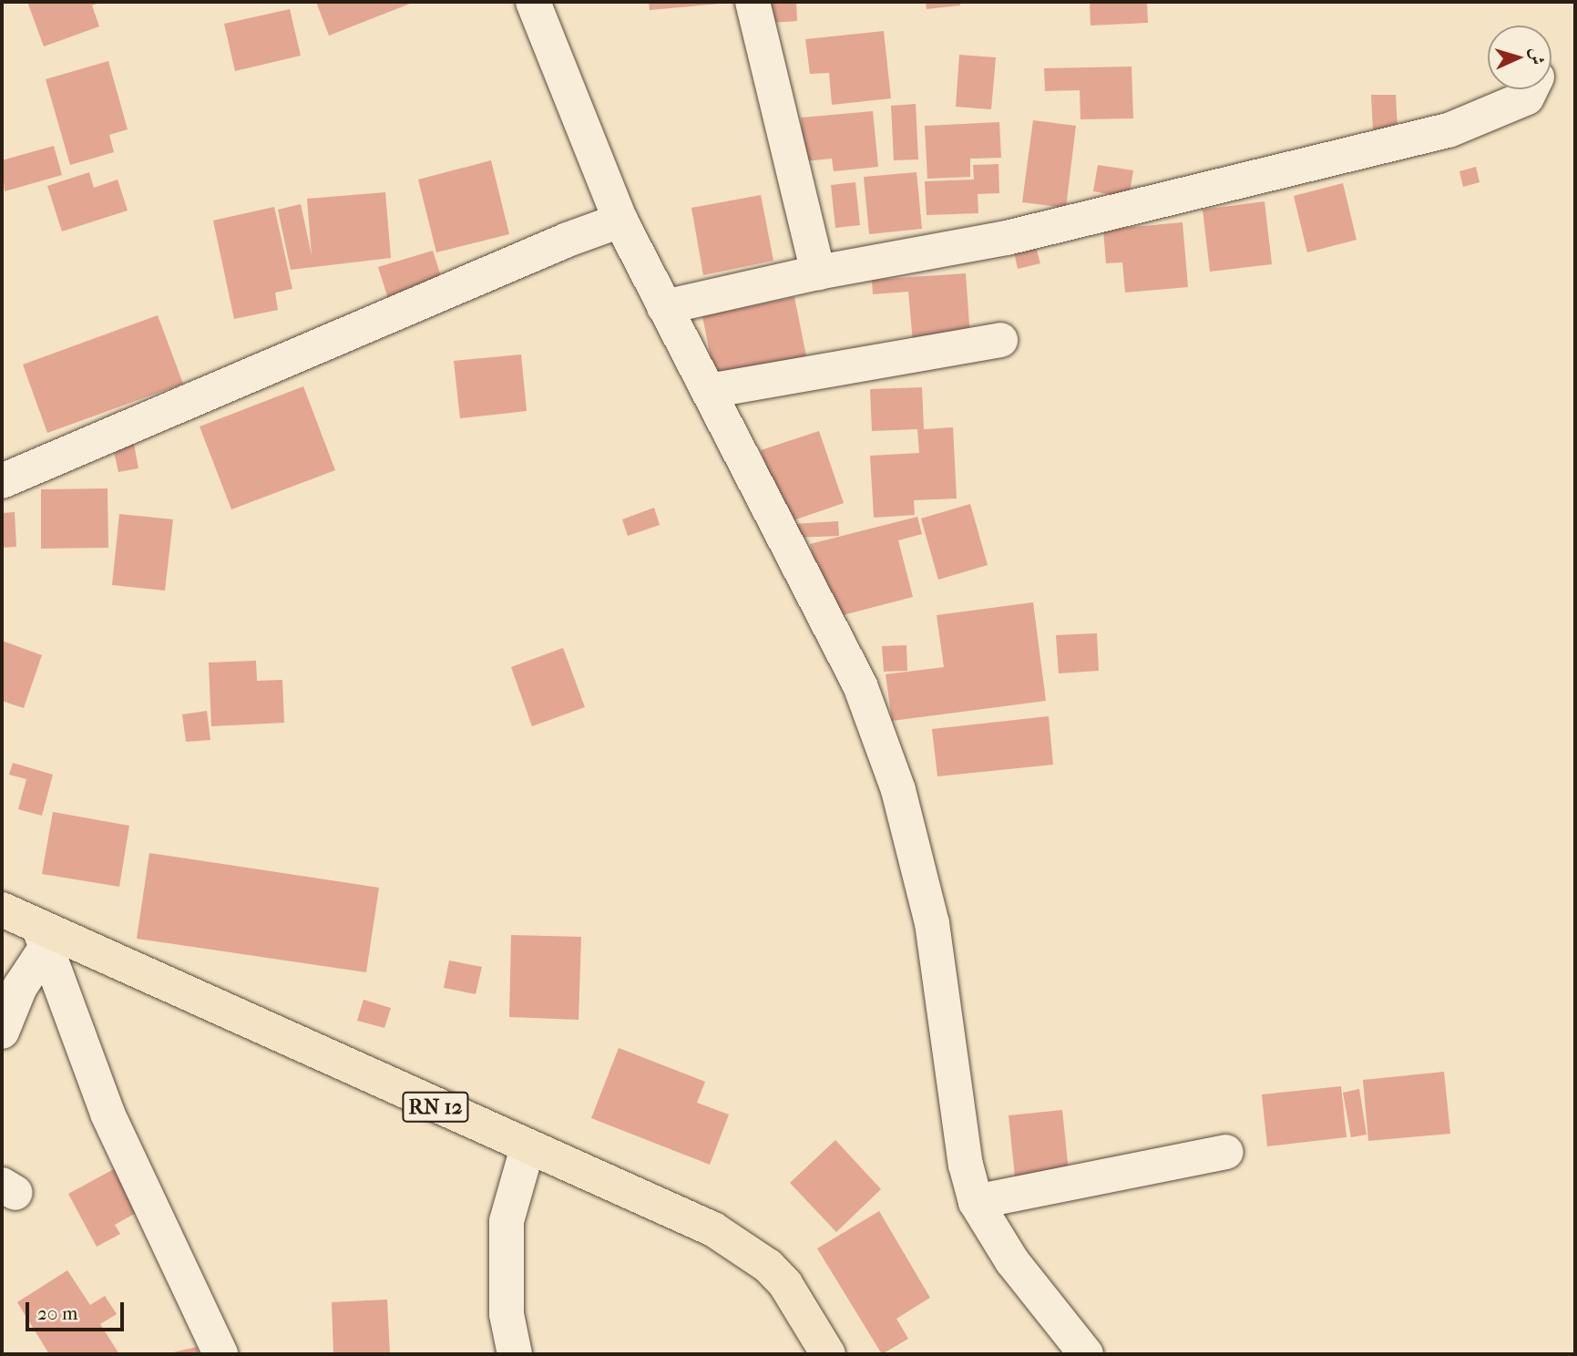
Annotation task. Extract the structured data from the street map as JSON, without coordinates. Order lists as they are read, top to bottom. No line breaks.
{"streets":{"main road":["RN 12"]},"scale_bar":"20 m","north":"right"}
